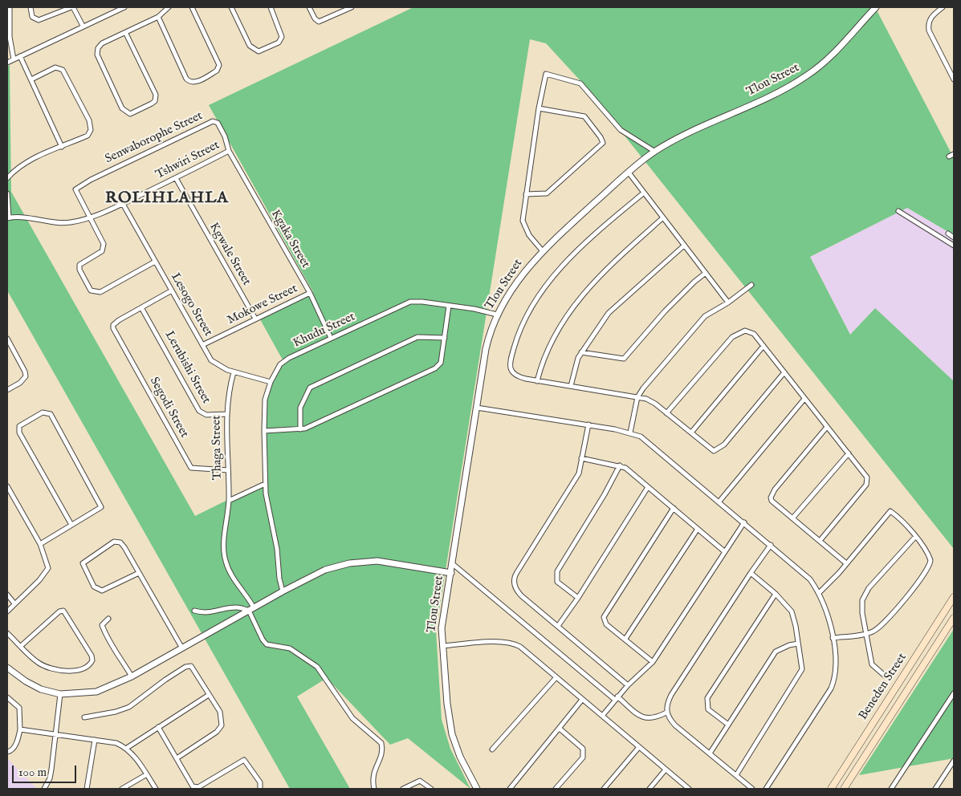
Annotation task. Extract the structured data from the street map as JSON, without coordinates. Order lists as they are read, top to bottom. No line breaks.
{"streets":{"main road":["Beneden Street"],"street":["Tlou Street","Senwaborophe Street","Tshwiri Street","Kgaka Street","Kgwale Street","Lesogo Street","Mokowe Street","Khudu Street","Lerubishi Street","Segodi Street","Thaga Street"]},"crossings":[["Tlou Street","Khudu Street"],["Senwaborophe Street","Tshwiri Street"],["Senwaborophe Street","Kgaka Street"],["Tshwiri Street","Kgaka Street"],["Tshwiri Street","Kgwale Street"],["Tshwiri Street","Lesogo Street"],["Kgaka Street","Mokowe Street"],["Kgaka Street","Khudu Street"],["Kgwale Street","Mokowe Street"],["Lesogo Street","Mokowe Street"],["Lesogo Street","Khudu Street"],["Lesogo Street","Thaga Street"],["Lerubishi Street","Segodi Street"],["Lerubishi Street","Thaga Street"],["Segodi Street","Thaga Street"]],"districts":["ROLIHLAHLA"],"scale_bar":"100 m"}
